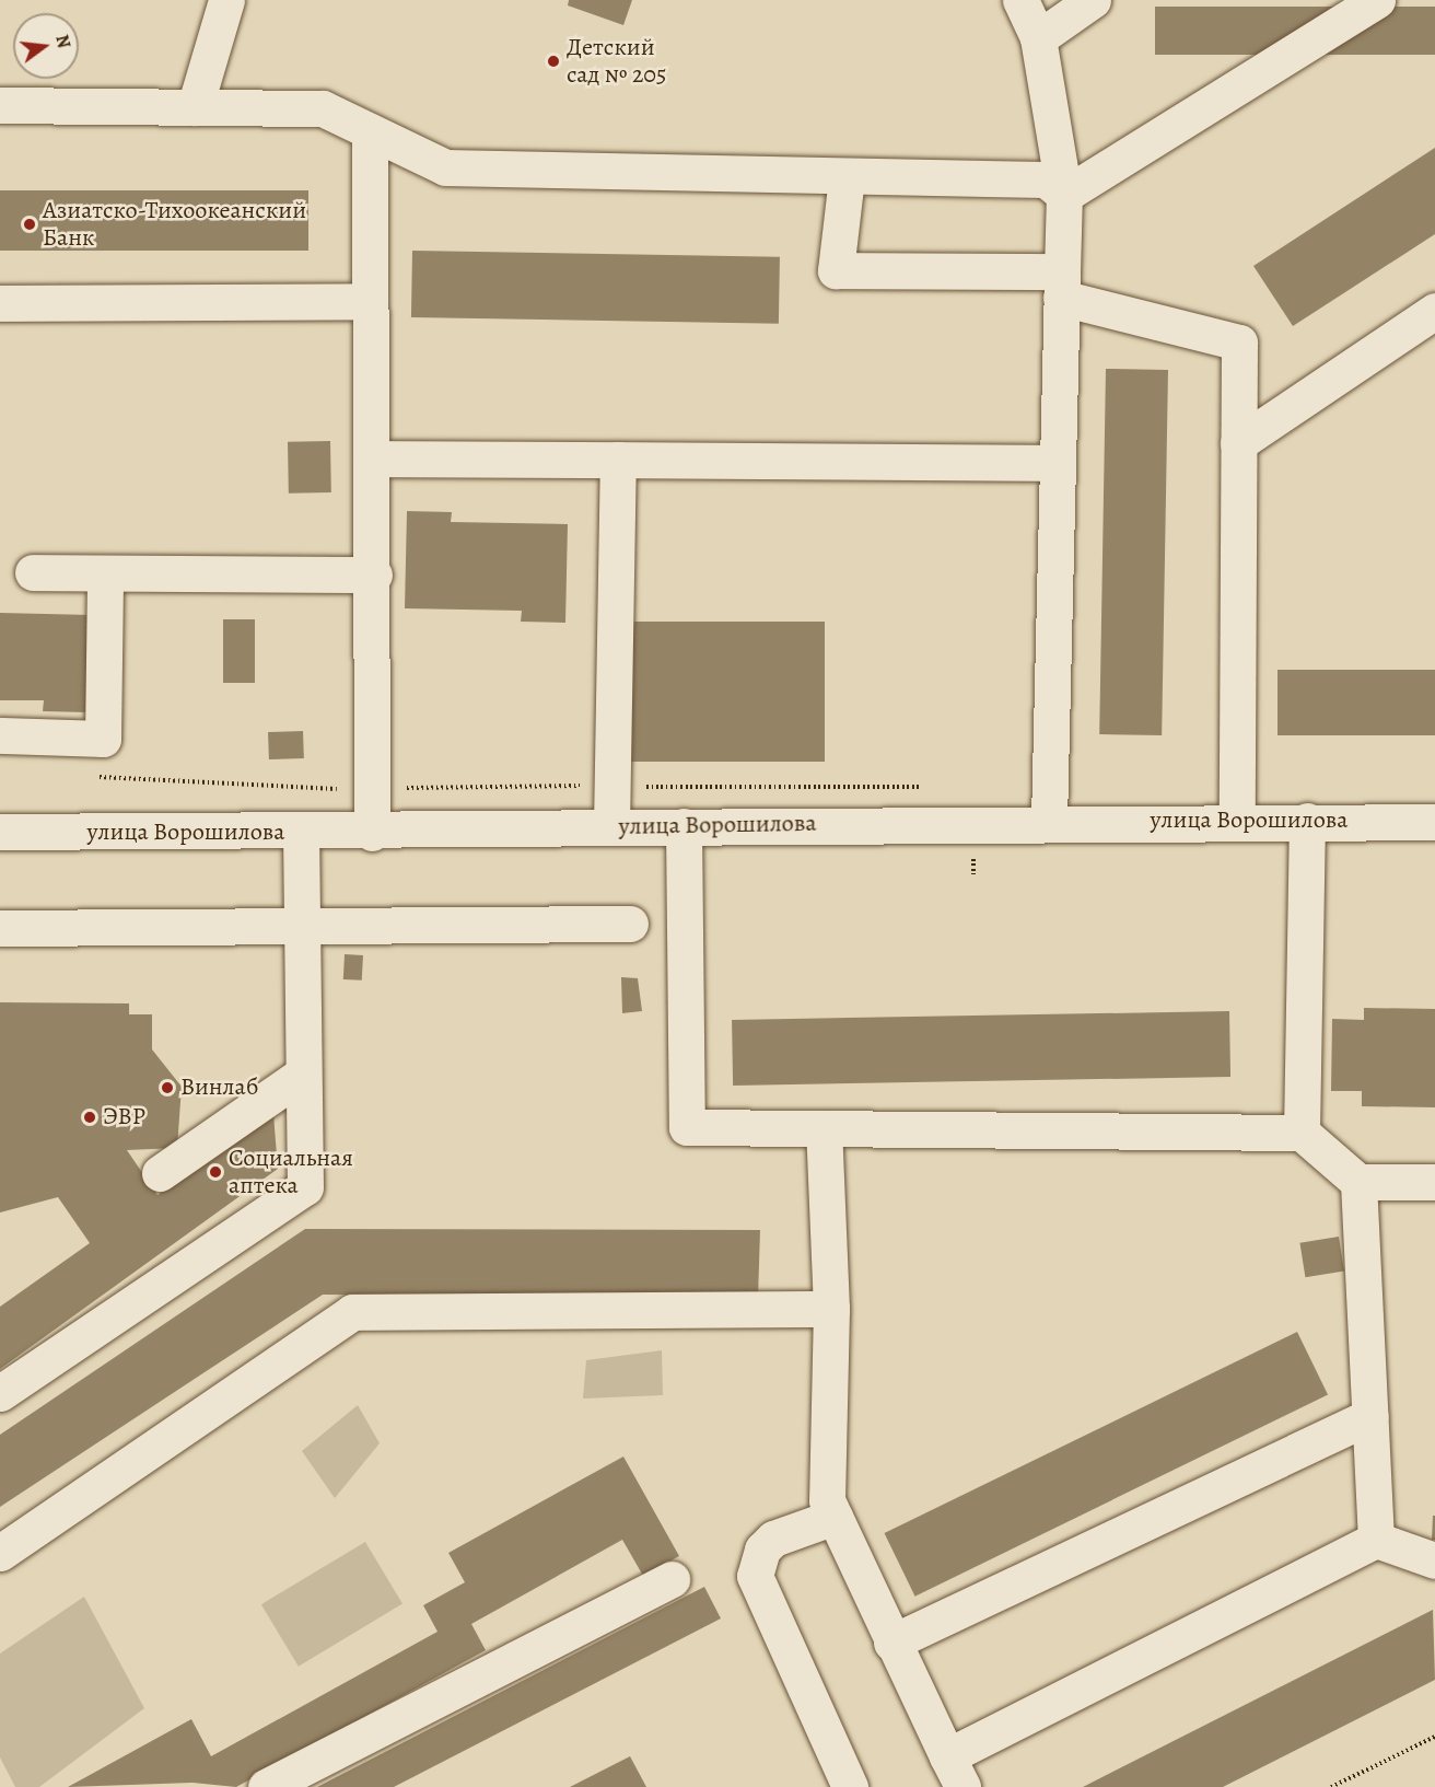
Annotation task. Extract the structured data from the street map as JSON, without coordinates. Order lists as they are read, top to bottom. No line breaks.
{"streets":{"street":["улица Ворошилова"]},"places":["Детский сад № 205","Азиатско-Тихоокеанский Банк","Винлаб","ЭВР","Социальная аптека"],"north":"right"}
